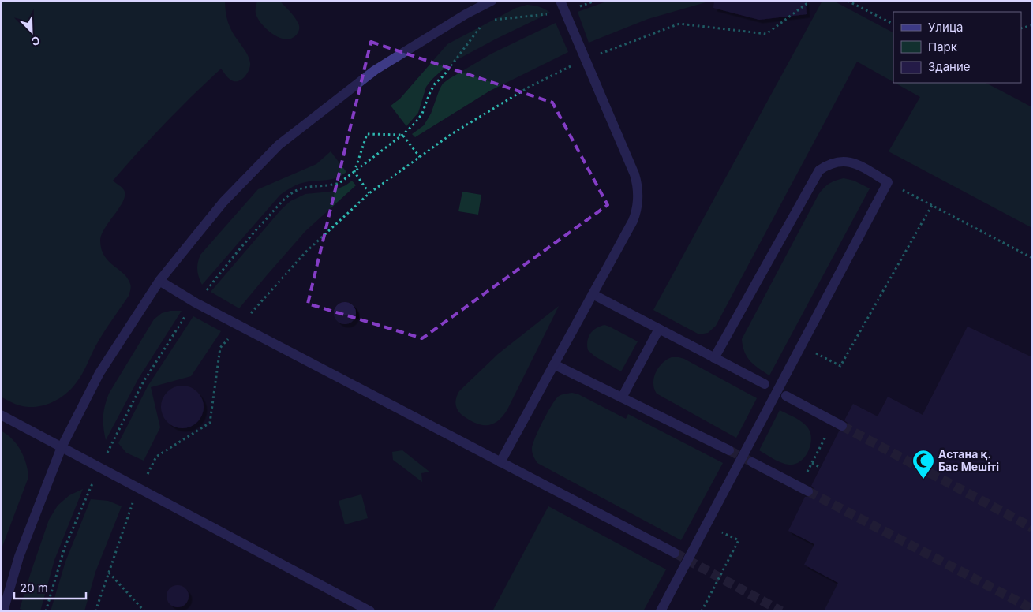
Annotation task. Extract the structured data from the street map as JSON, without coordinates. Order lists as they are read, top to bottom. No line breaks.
{"places":{"mosque":["Астана қ. Бас Мешіті"]},"legend":["Улица","Парк","Здание"],"scale_bar":"20 m","north":"bottom right"}
